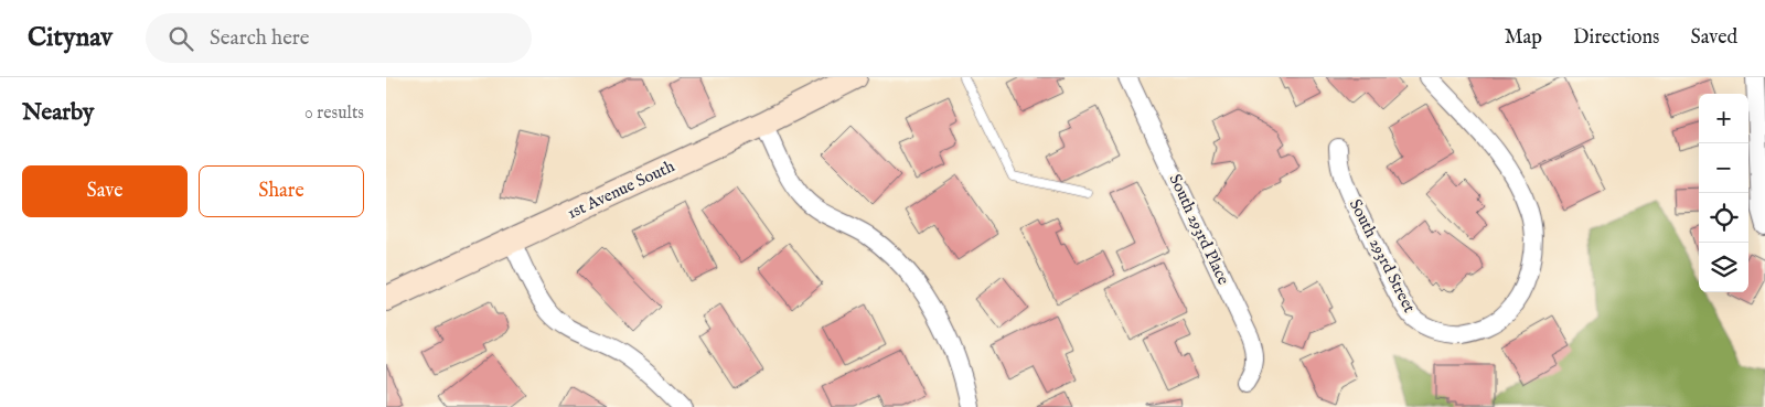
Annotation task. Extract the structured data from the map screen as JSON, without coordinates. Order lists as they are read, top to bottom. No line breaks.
{"streets":{"street":["1st Avenue South","South 293rd Place","South 293rd Street"]},"page":{"header":"Citynav","search":"Search here","nav":["Map","Directions","Saved"],"heading":["Nearby","0 results"],"map_buttons":["+","−"],"buttons":["Save","Share"]}}
